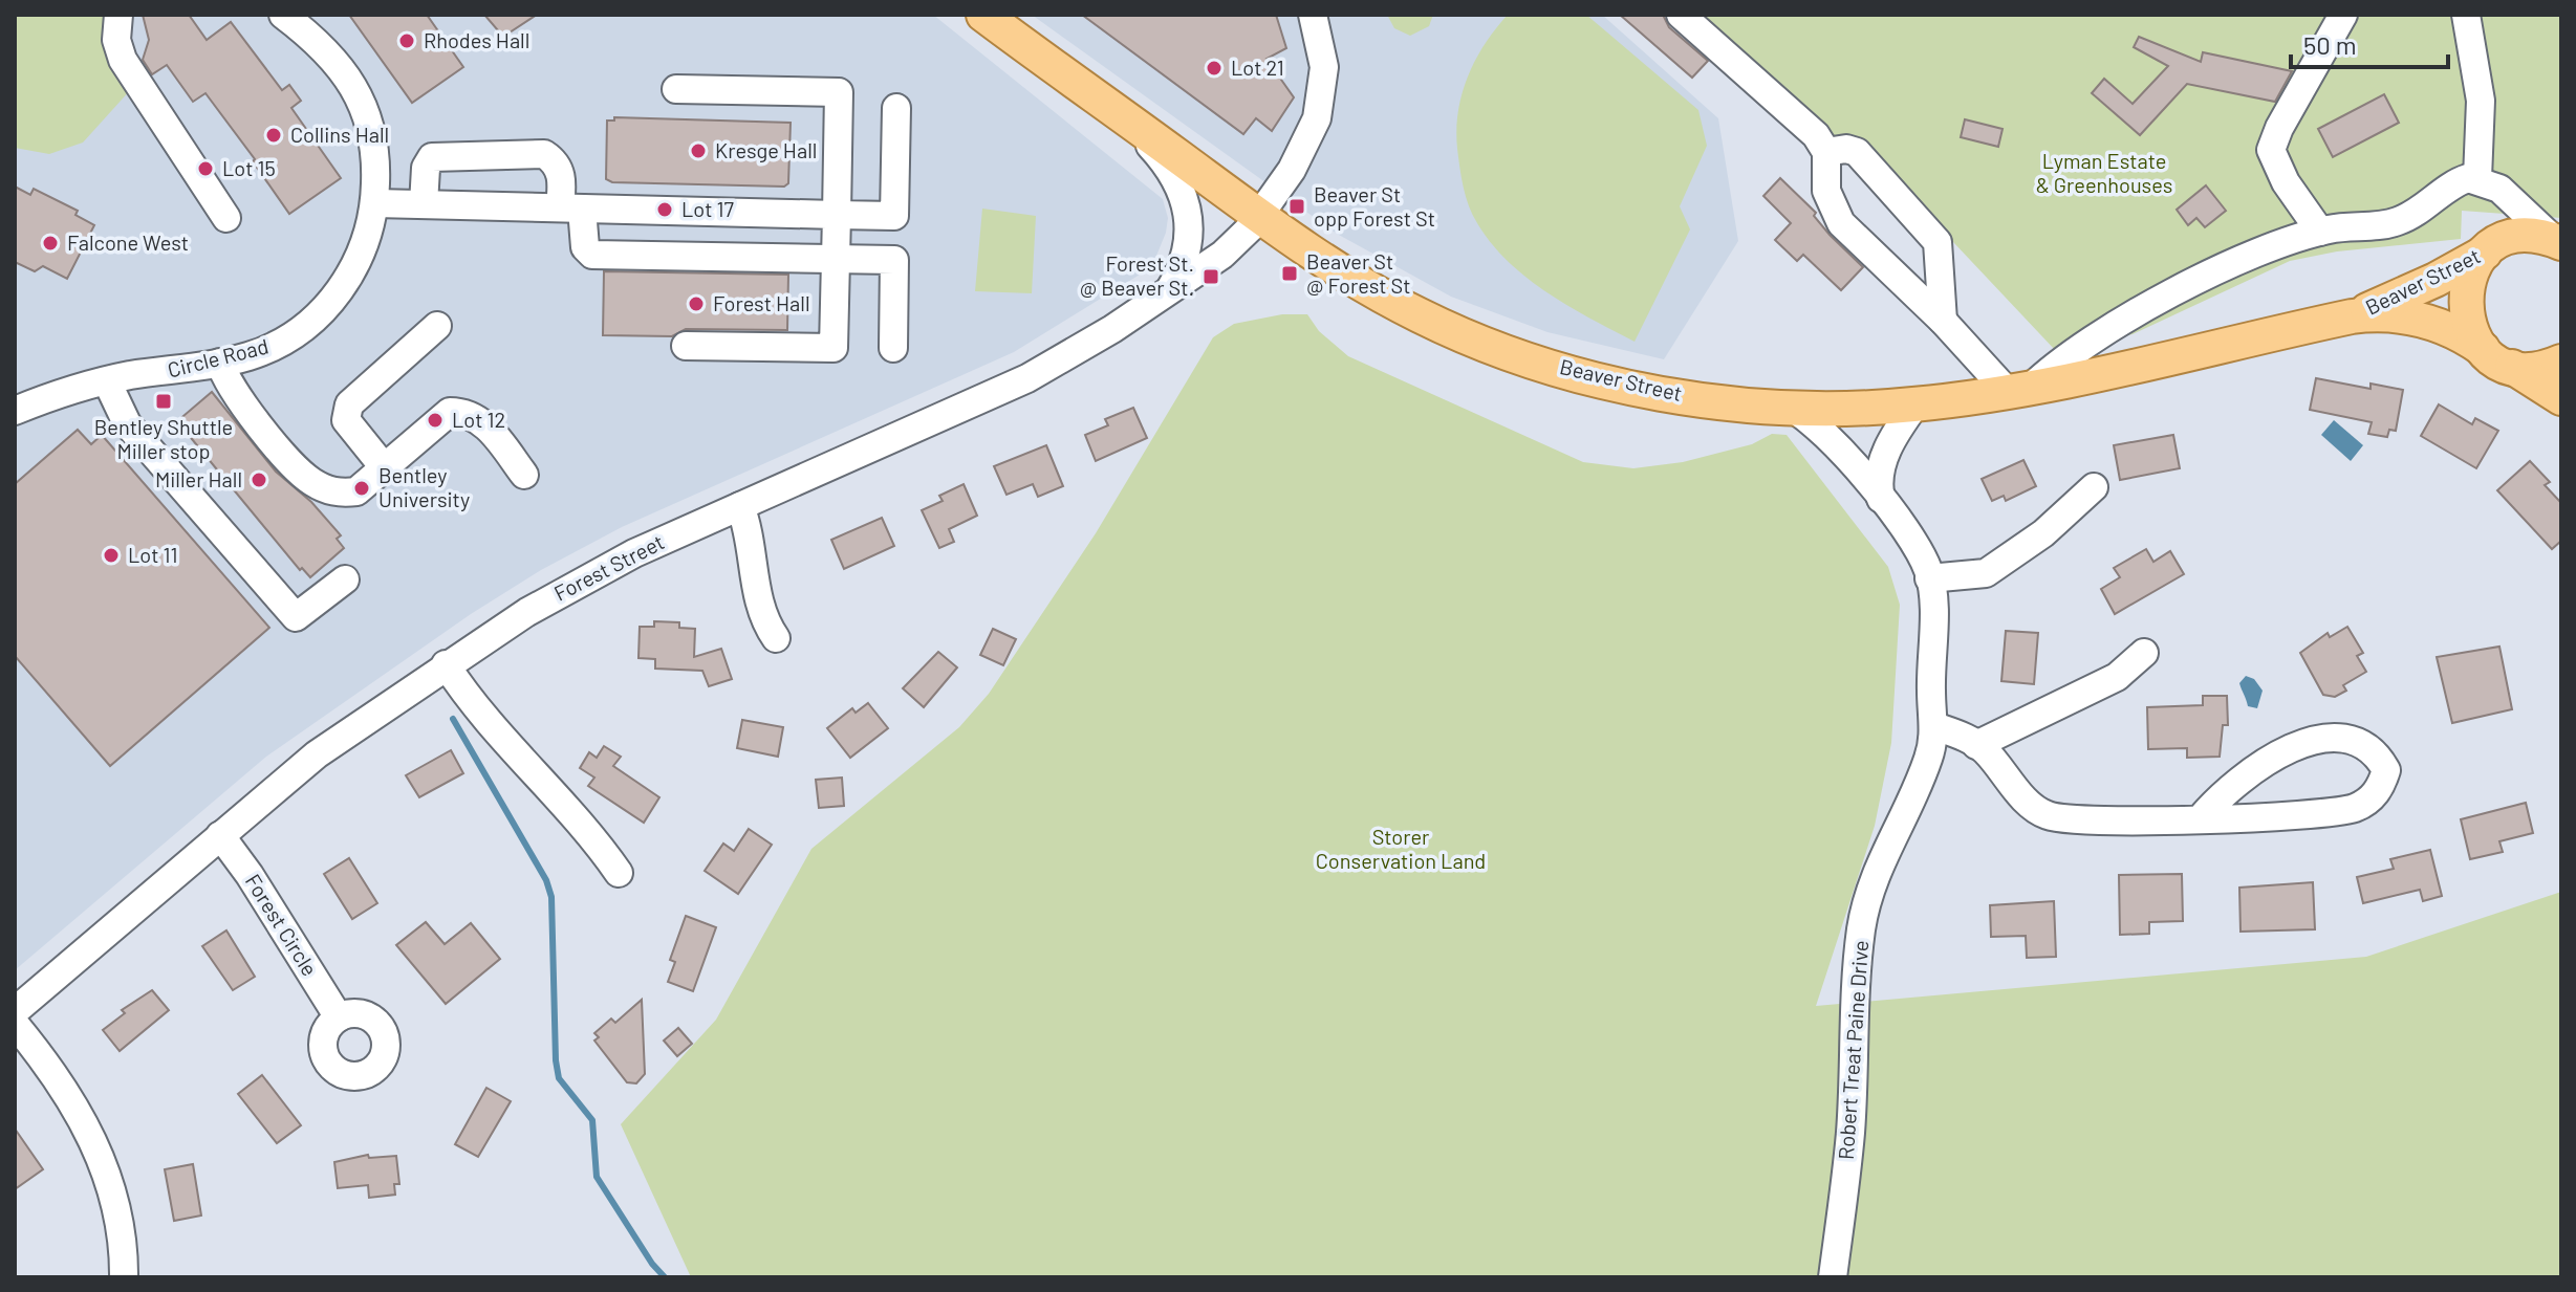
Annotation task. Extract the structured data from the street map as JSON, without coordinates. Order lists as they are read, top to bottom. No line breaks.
{"streets":{"main road":["Beaver Street"],"street":["Circle Road","Forest Street","Forest Circle","Robert Treat Paine Drive"]},"crossings":[["Beaver Street","Forest Street"],["Beaver Street","Robert Treat Paine Drive"],["Forest Street","Forest Circle"]],"parks":["Lyman Estate & Greenhouses","Storer Conservation Land"],"places":{"other":["Rhodes Hall","Lot 21","Collins Hall","Kresge Hall","Lot 15","Lot 17","Falcone West","Forest Hall","Lot 12","Miller Hall","Bentley University","Lot 11"],"transit":["Beaver St opp Forest St","Beaver St @ Forest St","Forest St. @ Beaver St.","Bentley Shuttle Miller stop"]},"scale_bar":"50 m"}
